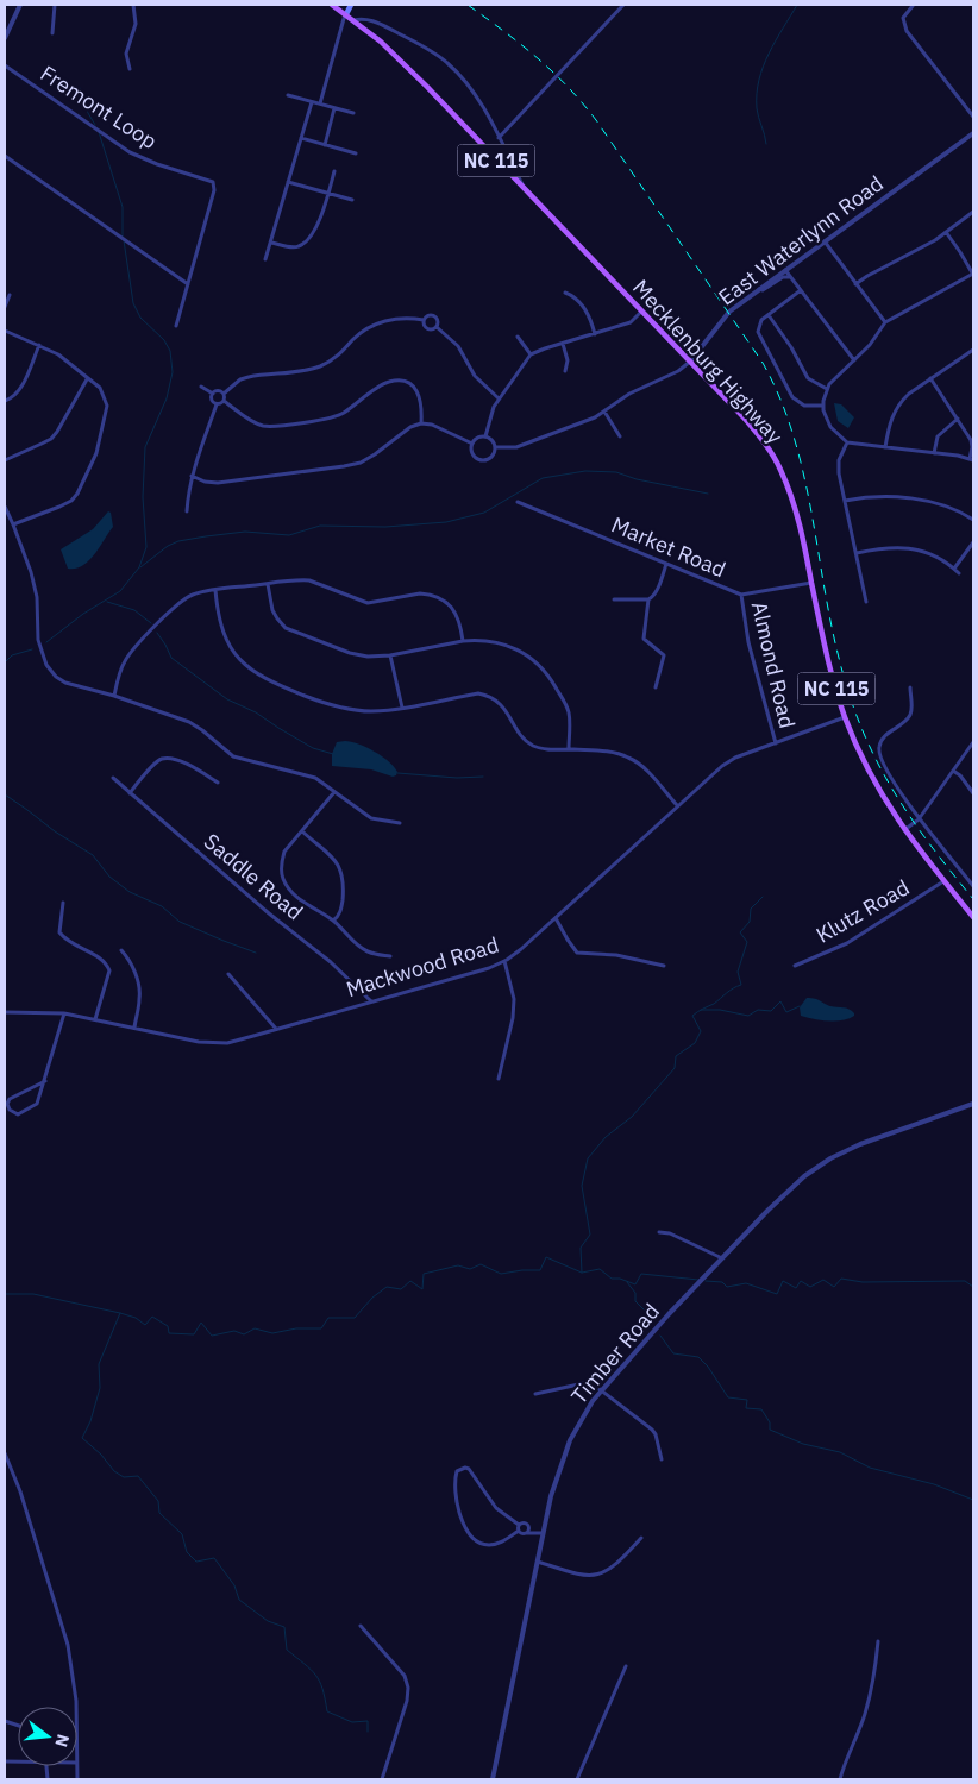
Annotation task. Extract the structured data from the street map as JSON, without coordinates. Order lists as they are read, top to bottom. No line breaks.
{"streets":{"main road":["NC 115","Mecklenburg Highway"],"street":["Fremont Loop","East Waterlynn Road","Market Road","Almond Road","Saddle Road","Klutz Road","Mackwood Road","Timber Road"]},"crossings":[["East Waterlynn Road","Mecklenburg Highway"],["Mecklenburg Highway","Market Road"],["Mecklenburg Highway","Klutz Road"],["Mecklenburg Highway","Mackwood Road"],["Market Road","Almond Road"],["Almond Road","Mackwood Road"],["Saddle Road","Mackwood Road"]],"north":"right"}
